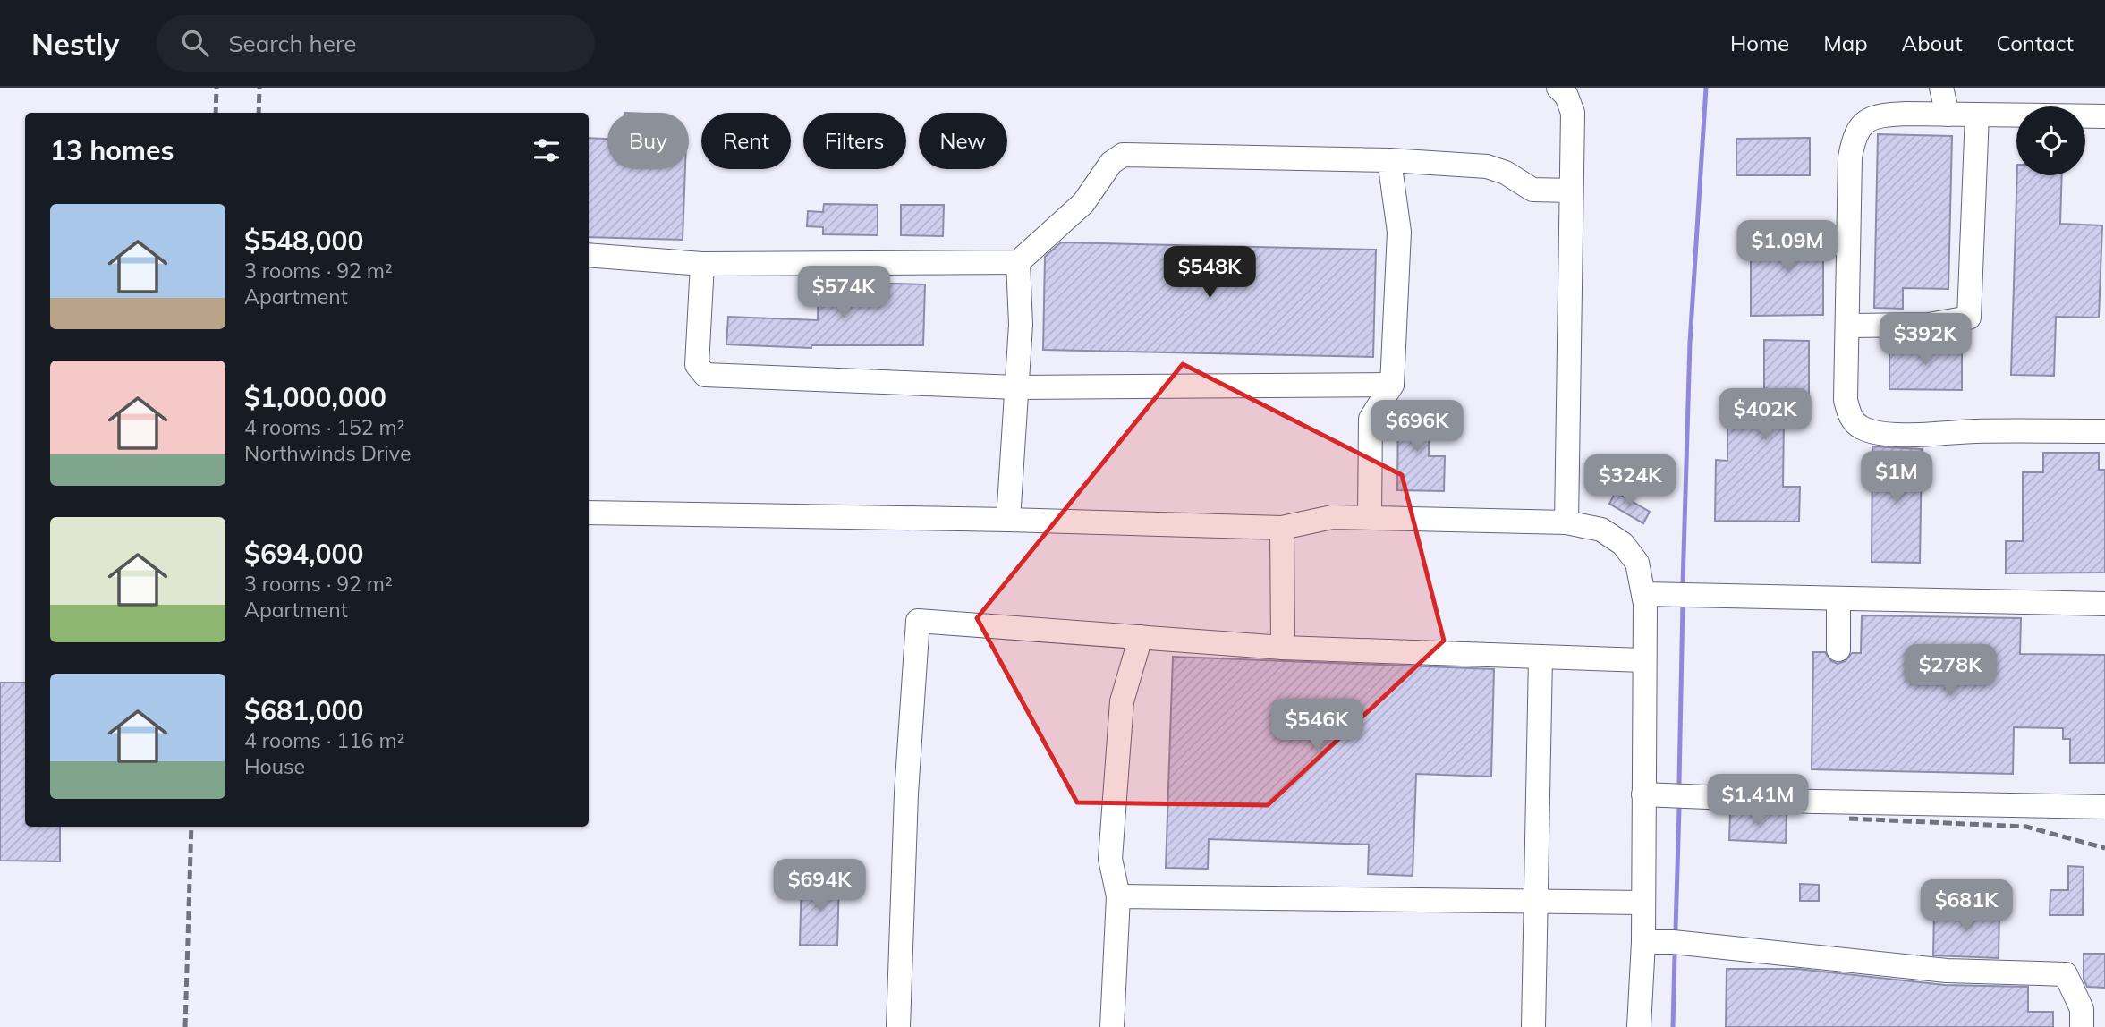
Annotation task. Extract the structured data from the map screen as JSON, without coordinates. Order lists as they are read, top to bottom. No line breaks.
{"page":{"header":"Nestly","search":"Search here","nav":["Home","Map","About","Contact"],"chip":["Buy","Rent","Filters","New"],"heading":"13 homes","list":[{"name":"$548,000","note":"3 rooms · 92 m² · Apartment"},{"name":"$1,000,000","note":"4 rooms · 152 m² · Northwinds Drive"},{"name":"$694,000","note":"3 rooms · 92 m² · Apartment"},{"name":"$681,000","note":"4 rooms · 116 m² · House"}],"price":["$1.09M","$548K","$574K","$392K","$402K","$696K","$1M","$324K","$278K","$546K","$1.41M","$694K","$681K"]}}
